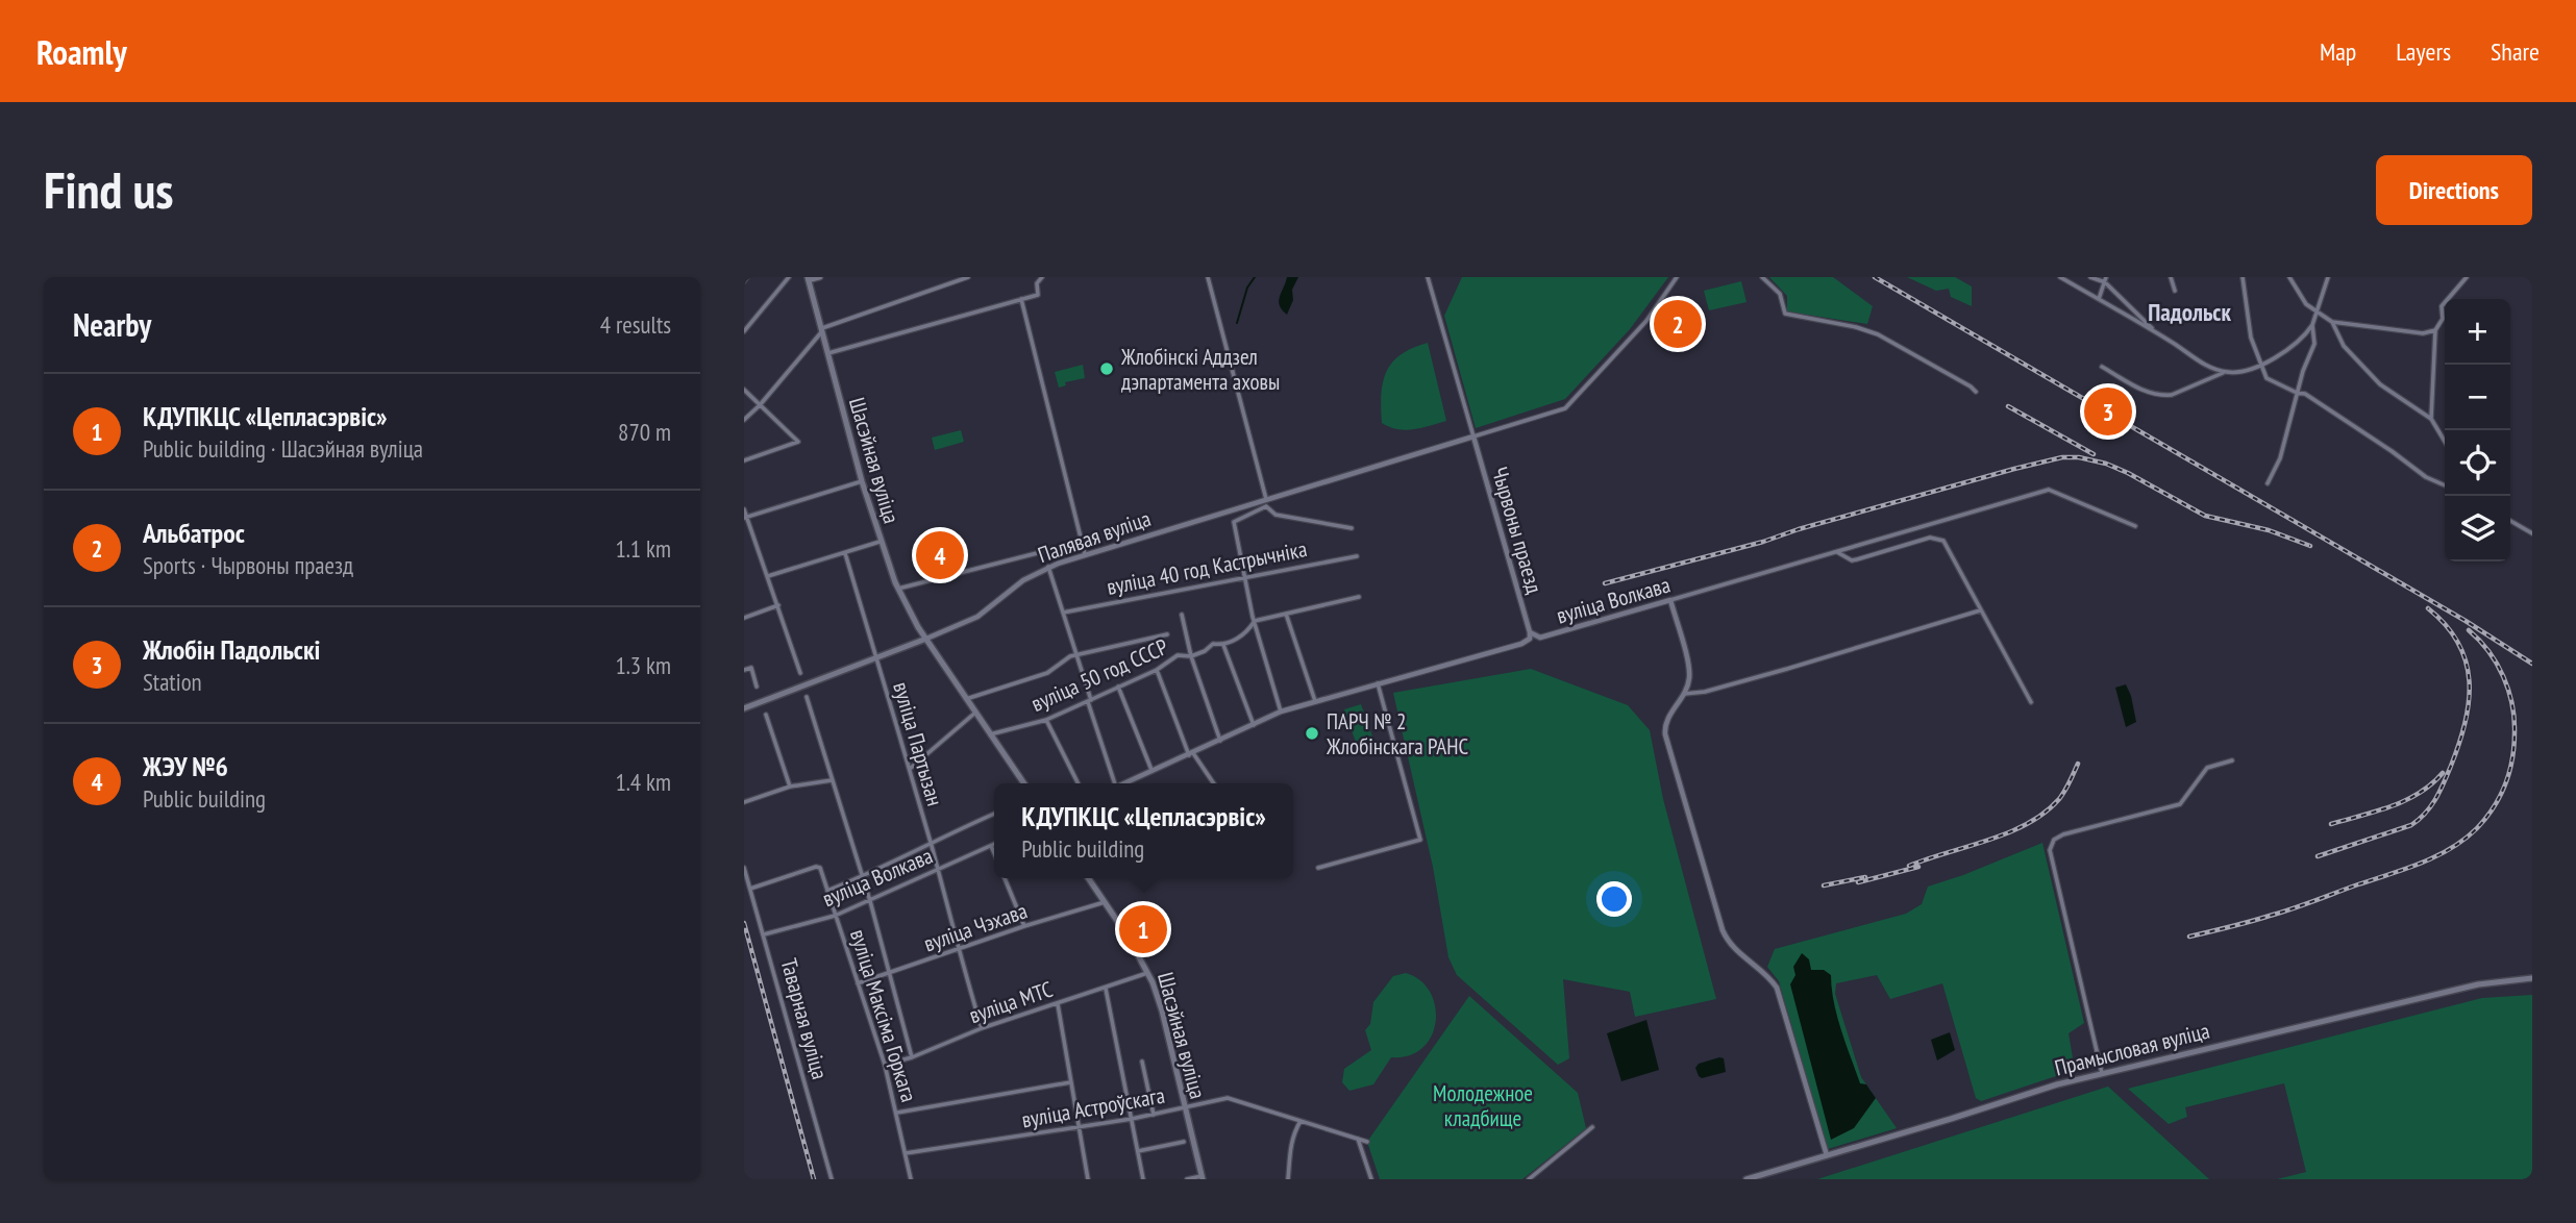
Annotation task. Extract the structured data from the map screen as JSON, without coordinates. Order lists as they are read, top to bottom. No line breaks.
{"streets":{"main road":["Шасэйная вуліца","Палявая вуліца","Прамысловая вуліца"],"street":["Чырвоны праезд","вуліца 40 год Кастрычніка","вуліца Волкава","вуліца 50 год СССР","вуліца Партызан","вуліца Чэхава","вуліца МТС","вуліца Максіма Горкага","Таварная вуліца","вуліца Астроўскага"]},"crossings":[["Шасэйная вуліца","Палявая вуліца"],["Шасэйная вуліца","вуліца 50 год СССР"],["Шасэйная вуліца","вуліца Чэхава"],["Шасэйная вуліца","вуліца МТС"],["Шасэйная вуліца","вуліца Астроўскага"],["Чырвоны праезд","Палявая вуліца"],["Чырвоны праезд","вуліца Волкава"],["Палявая вуліца","вуліца Партызан"],["вуліца Волкава","вуліца Партызан"],["вуліца Волкава","вуліца Максіма Горкага"],["вуліца Волкава","Таварная вуліца"],["вуліца Партызан","вуліца Чэхава"],["вуліца Партызан","вуліца МТС"],["вуліца Чэхава","вуліца Максіма Горкага"],["вуліца МТС","вуліца Максіма Горкага"],["вуліца Максіма Горкага","Таварная вуліца"],["вуліца Максіма Горкага","вуліца Астроўскага"]],"districts":["Падольск"],"parks":["Молодежное кладбище"],"places":["Жлобінскі Аддзел дэпартамента аховы","ПАРЧ № 2 Жлобінскага РАНС"],"page":{"header":"Roamly","nav":["Map","Layers","Share"],"buttons":"Directions","title":"Find us","heading":["Nearby","4 results"],"pins":["2","3","4","1"],"map_buttons":["+","−"],"list":[{"mark":"1","name":"КДУПКЦС «Цепласэрвіс»","note":"Public building · Шасэйная вуліца","value":"870 m"},{"mark":"2","name":"Альбатрос","note":"Sports · Чырвоны праезд","value":"1.1 km"},{"mark":"3","name":"Жлобін Падольскі","note":"Station","value":"1.3 km"},{"mark":"4","name":"ЖЭУ №6","note":"Public building","value":"1.4 km"}],"popup":["КДУПКЦС «Цепласэрвіс»","Public building"]}}
